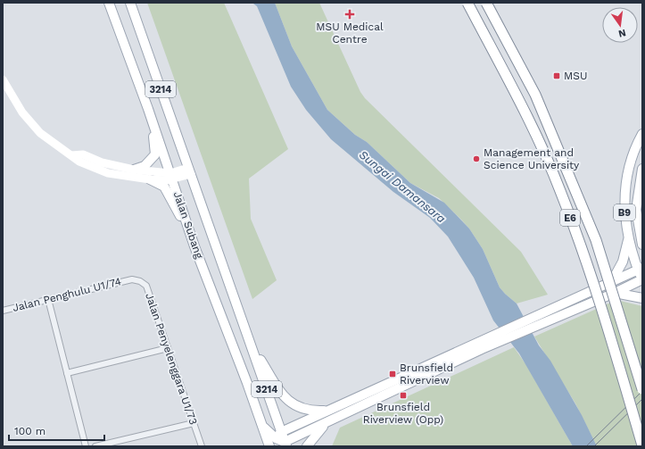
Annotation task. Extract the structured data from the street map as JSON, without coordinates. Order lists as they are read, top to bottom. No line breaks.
{"streets":{"highway":["E6"],"main road":["3214","B9","Jalan Subang"],"street":["Jalan Penghulu U1/74","Jalan Penyelenggara U1/73"]},"crossings":[["Jalan Penghulu U1/74","Jalan Penyelenggara U1/73"]],"water":["Sungai Damansara"],"places":{"health":["MSU Medical Centre"],"transit":["MSU","Brunsfield Riverview","Brunsfield Riverview (Opp)"],"other":["Management and Science University"]},"scale_bar":"100 m","north":"bottom"}
